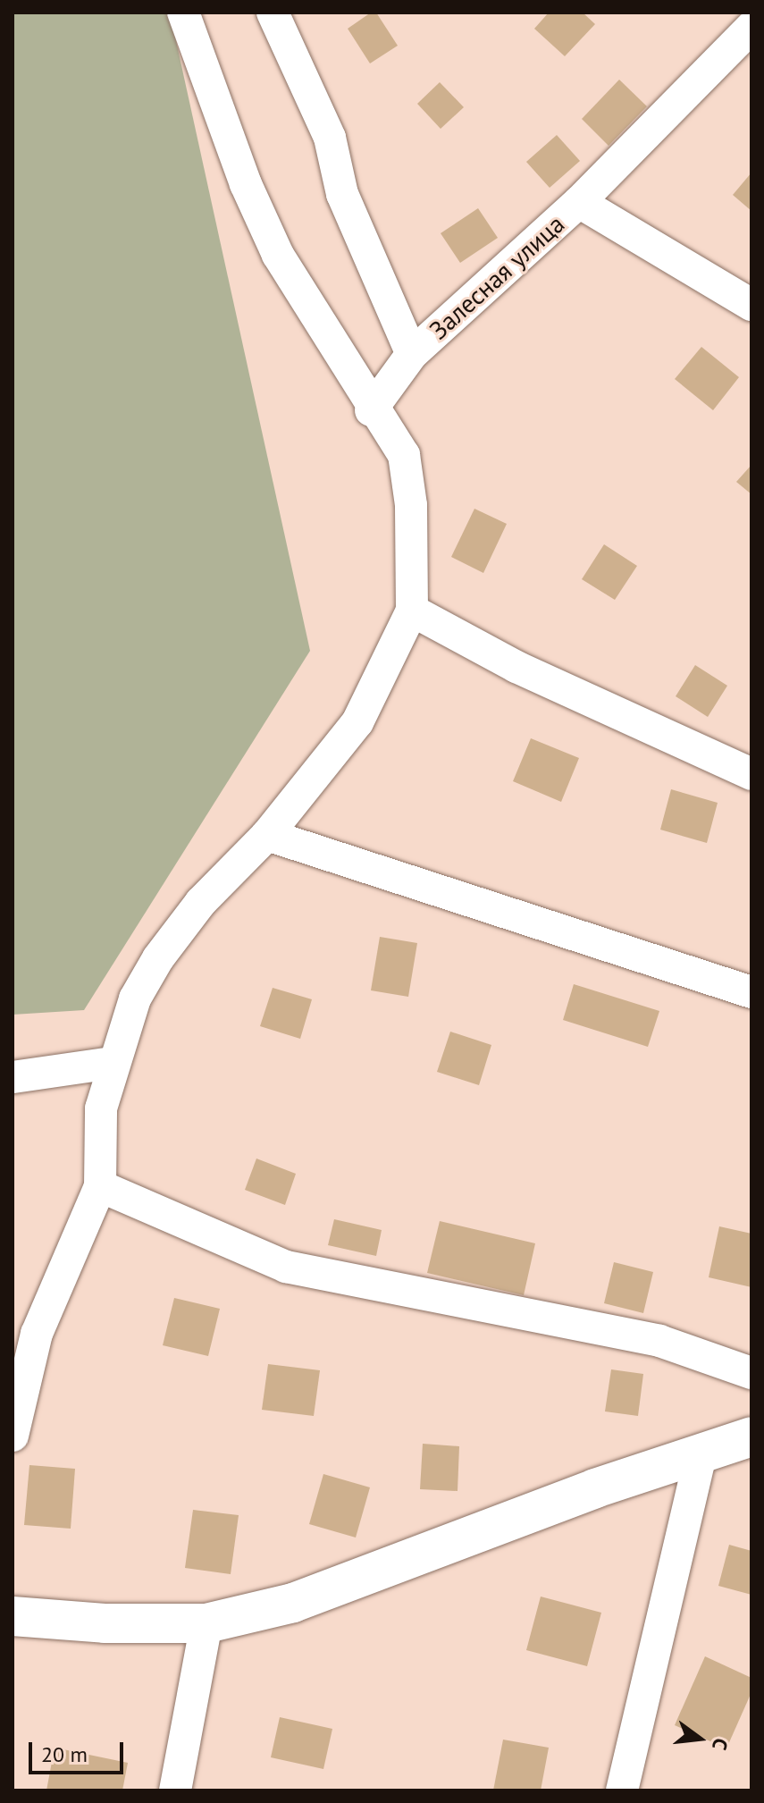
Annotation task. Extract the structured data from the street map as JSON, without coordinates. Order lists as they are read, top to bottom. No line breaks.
{"streets":{"street":["Залесная улица"]},"scale_bar":"20 m","north":"right"}
